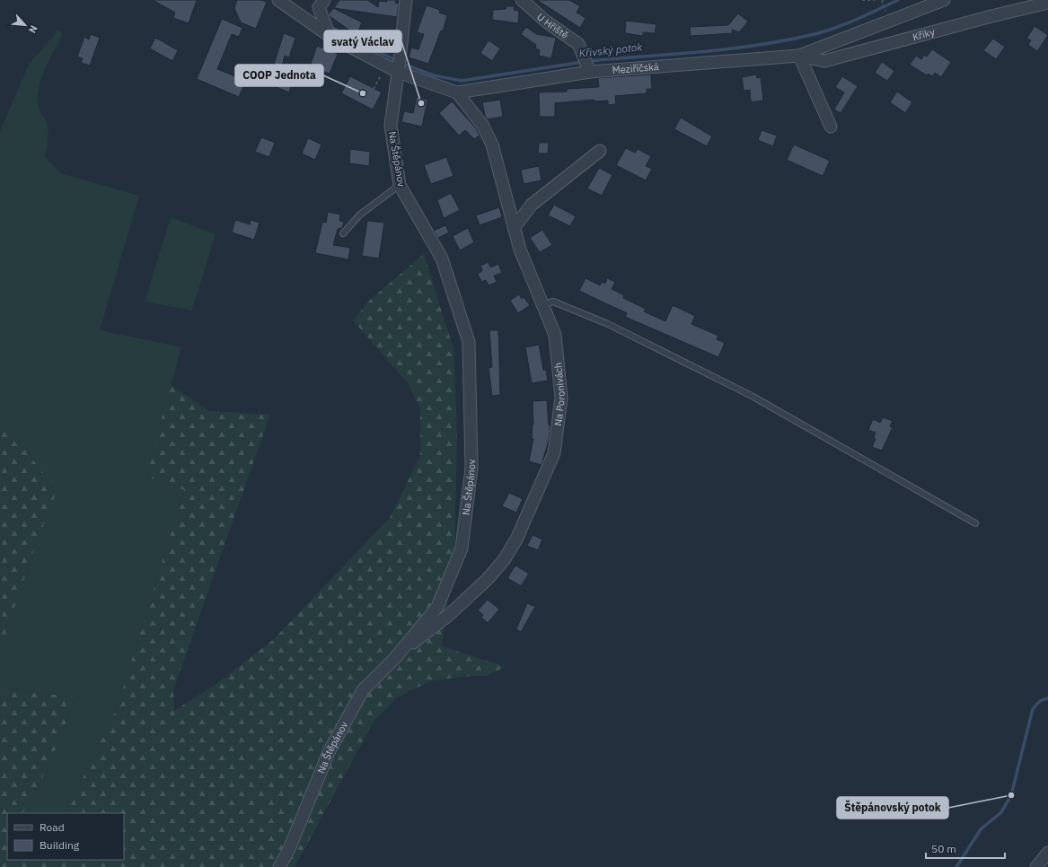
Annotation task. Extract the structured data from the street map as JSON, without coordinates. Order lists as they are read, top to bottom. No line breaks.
{"streets":{"street":["U Hřiště","Křiky","Meziříčská","Na Štěpánov","Na Poronivách"]},"crossings":[["U Hřiště","Meziříčská"],["Křiky","Meziříčská"],["Meziříčská","Na Štěpánov"],["Meziříčská","Na Poronivách"],["Na Štěpánov","Na Poronivách"]],"water":["Křivský potok"],"places":["COOP Jednota","svatý Václav","Štěpánovský potok"],"legend":["Road","Building"],"scale_bar":"50 m","north":"bottom right"}
